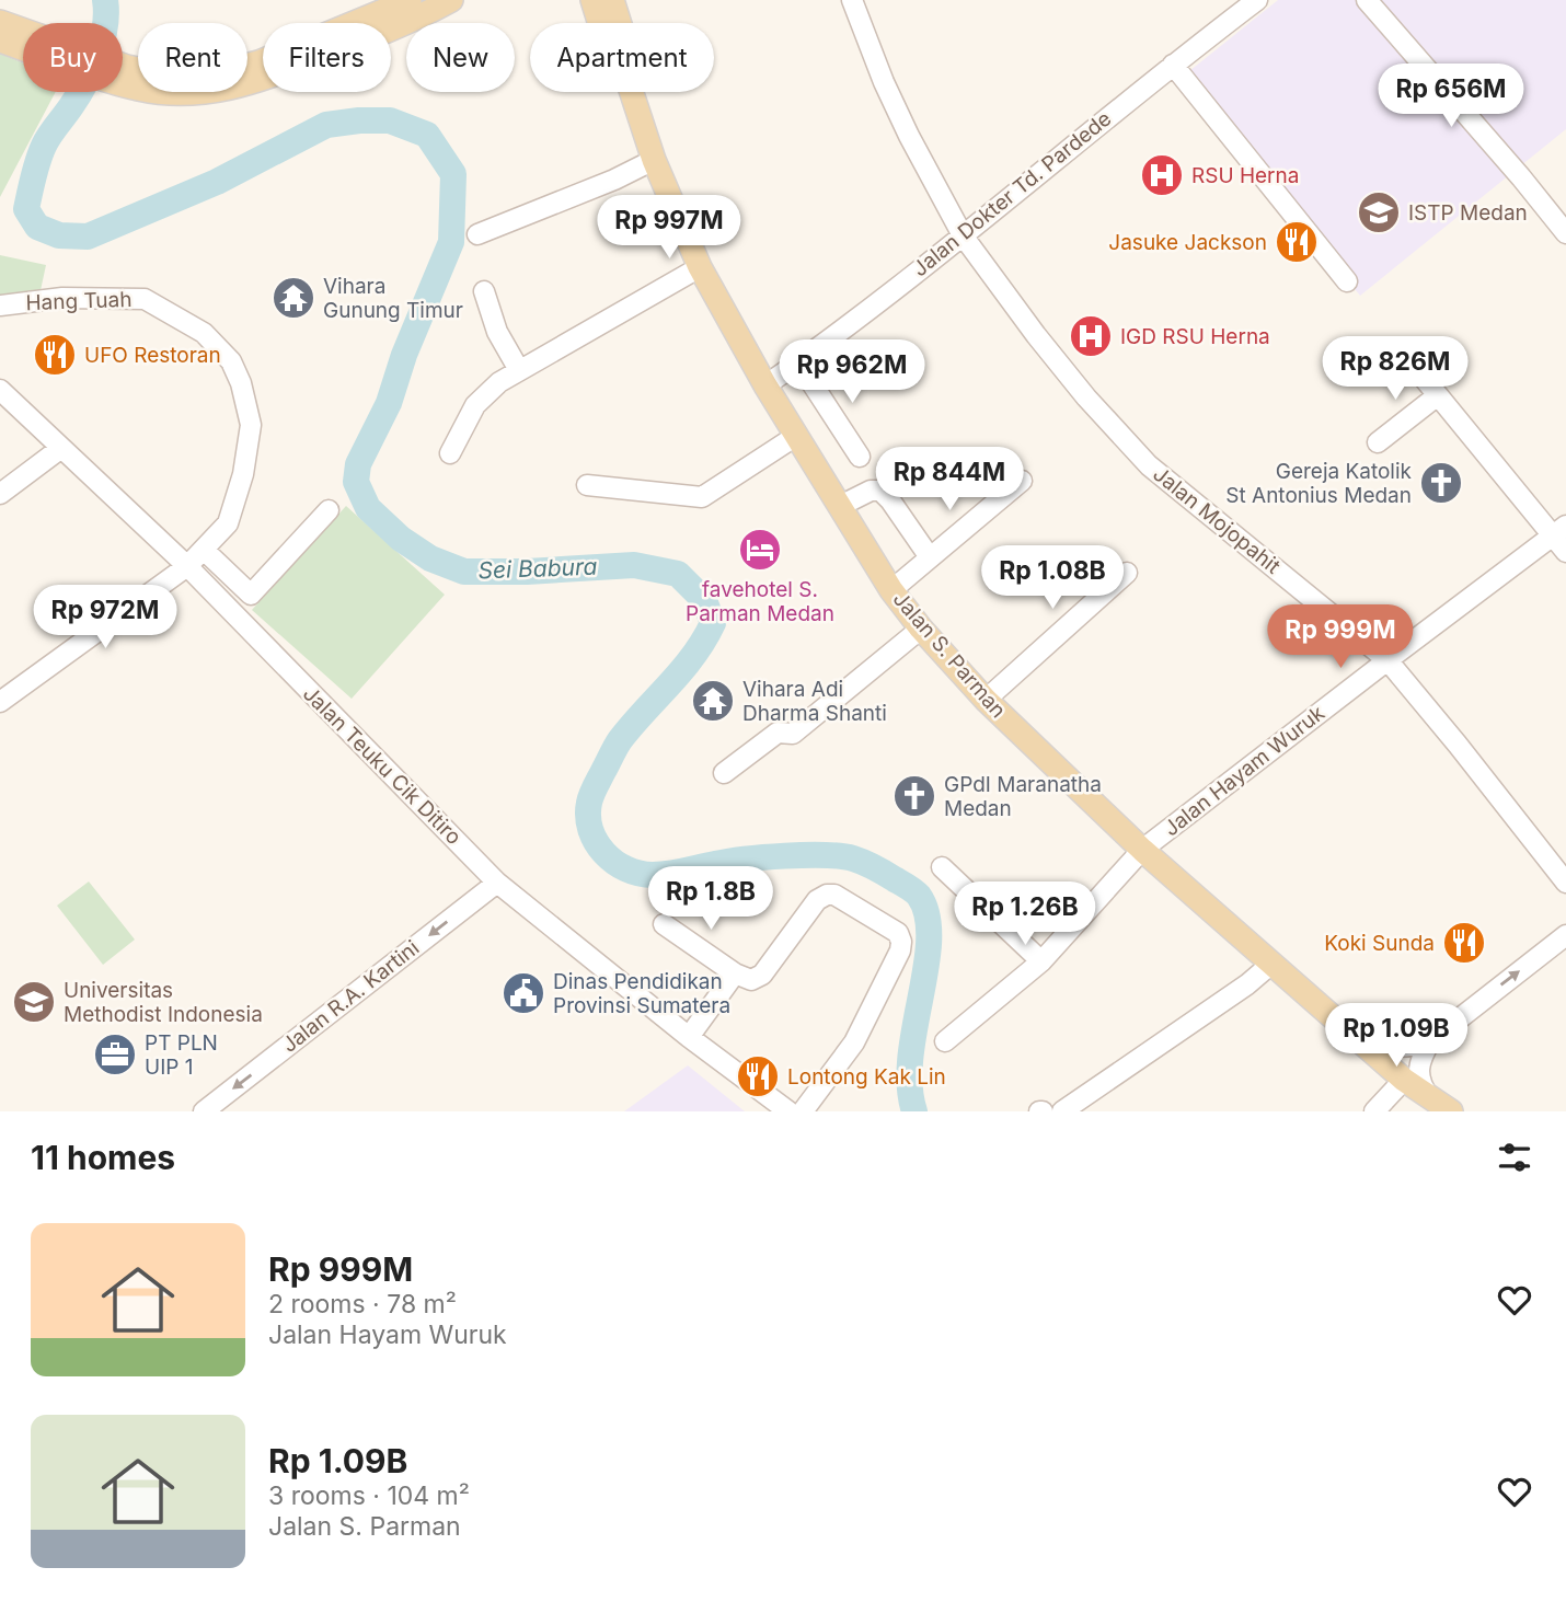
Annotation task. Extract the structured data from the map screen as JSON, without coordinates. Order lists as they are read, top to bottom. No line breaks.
{"streets":{"main road":["Jalan S. Parman"],"street":["Jalan Dokter Td. Pardede","Hang Tuah","Jalan Mojopahit","Jalan Teuku Cik Ditiro","Jalan Hayam Wuruk","Jalan R.A. Kartini"]},"crossings":[["Jalan Dokter Td. Pardede","Jalan Mojopahit"],["Jalan Dokter Td. Pardede","Jalan S. Parman"],["Hang Tuah","Jalan Teuku Cik Ditiro"],["Jalan Mojopahit","Jalan Hayam Wuruk"],["Jalan S. Parman","Jalan Hayam Wuruk"],["Jalan Teuku Cik Ditiro","Jalan R.A. Kartini"]],"one_way":["Jalan R.A. Kartini"],"water":["Sei Babura"],"places":{"hospital":["RSU Herna","IGD RSU Herna"],"school or university":["ISTP Medan","Universitas Methodist Indonesia"],"restaurant":["Jasuke Jackson","UFO Restoran","Koki Sunda","Lontong Kak Lin"],"temple":["Vihara Gunung Timur","Vihara Adi Dharma Shanti"],"church":["Gereja Katolik St Antonius Medan","GPdI Maranatha Medan"],"hotel":["favehotel S. Parman Medan"],"public building":["Dinas Pendidikan Provinsi Sumatera"],"office":["PT PLN UIP 1"]},"page":{"chip":["Buy","Rent","Filters","New","Apartment"],"price":["Rp 656M","Rp 997M","Rp 826M","Rp 962M","Rp 844M","Rp 1.08B","Rp 972M","Rp 999M","Rp 1.8B","Rp 1.26B","Rp 1.09B"],"heading":"11 homes","list":[{"name":"Rp 999M","note":"2 rooms · 78 m² · Jalan Hayam Wuruk"},{"name":"Rp 1.09B","note":"3 rooms · 104 m² · Jalan S. Parman"}]}}
